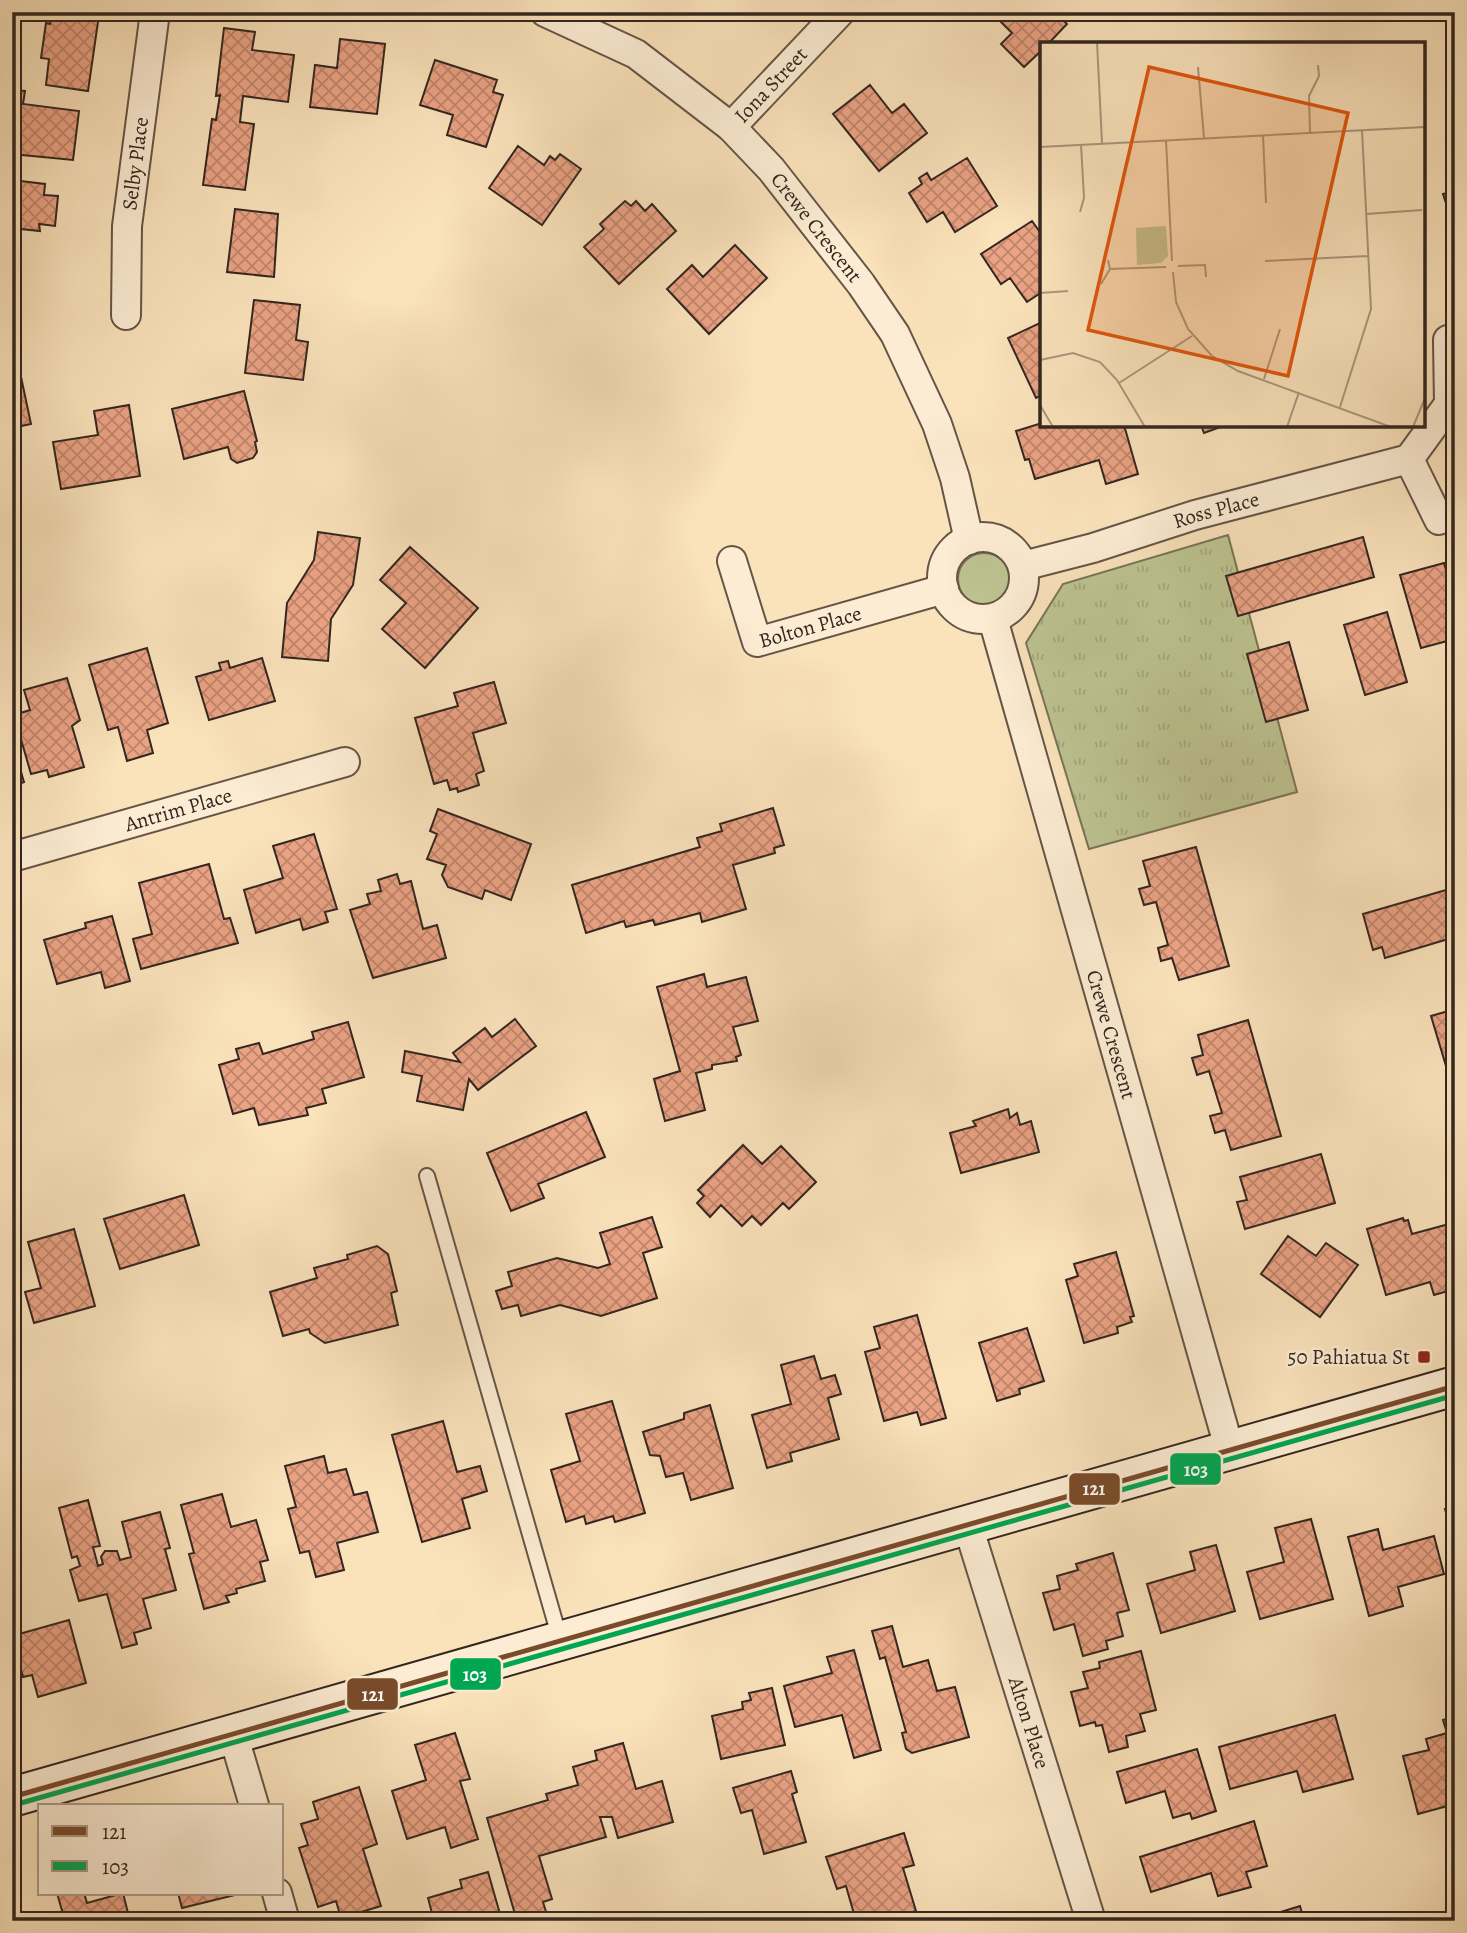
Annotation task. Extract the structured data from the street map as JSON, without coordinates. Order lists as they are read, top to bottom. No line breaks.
{"streets":{"street":["Iona Street","Selby Place","Crewe Crescent","Ross Place","Bolton Place","Antrim Place","Alton Place"]},"crossings":[["Iona Street","Crewe Crescent"],["Crewe Crescent","Ross Place"],["Crewe Crescent","Bolton Place"],["Ross Place","Bolton Place"]],"places":{"transit":["50 Pahiatua St"]},"lines":["transit line 121","transit line 103"],"legend":["121","103"]}
